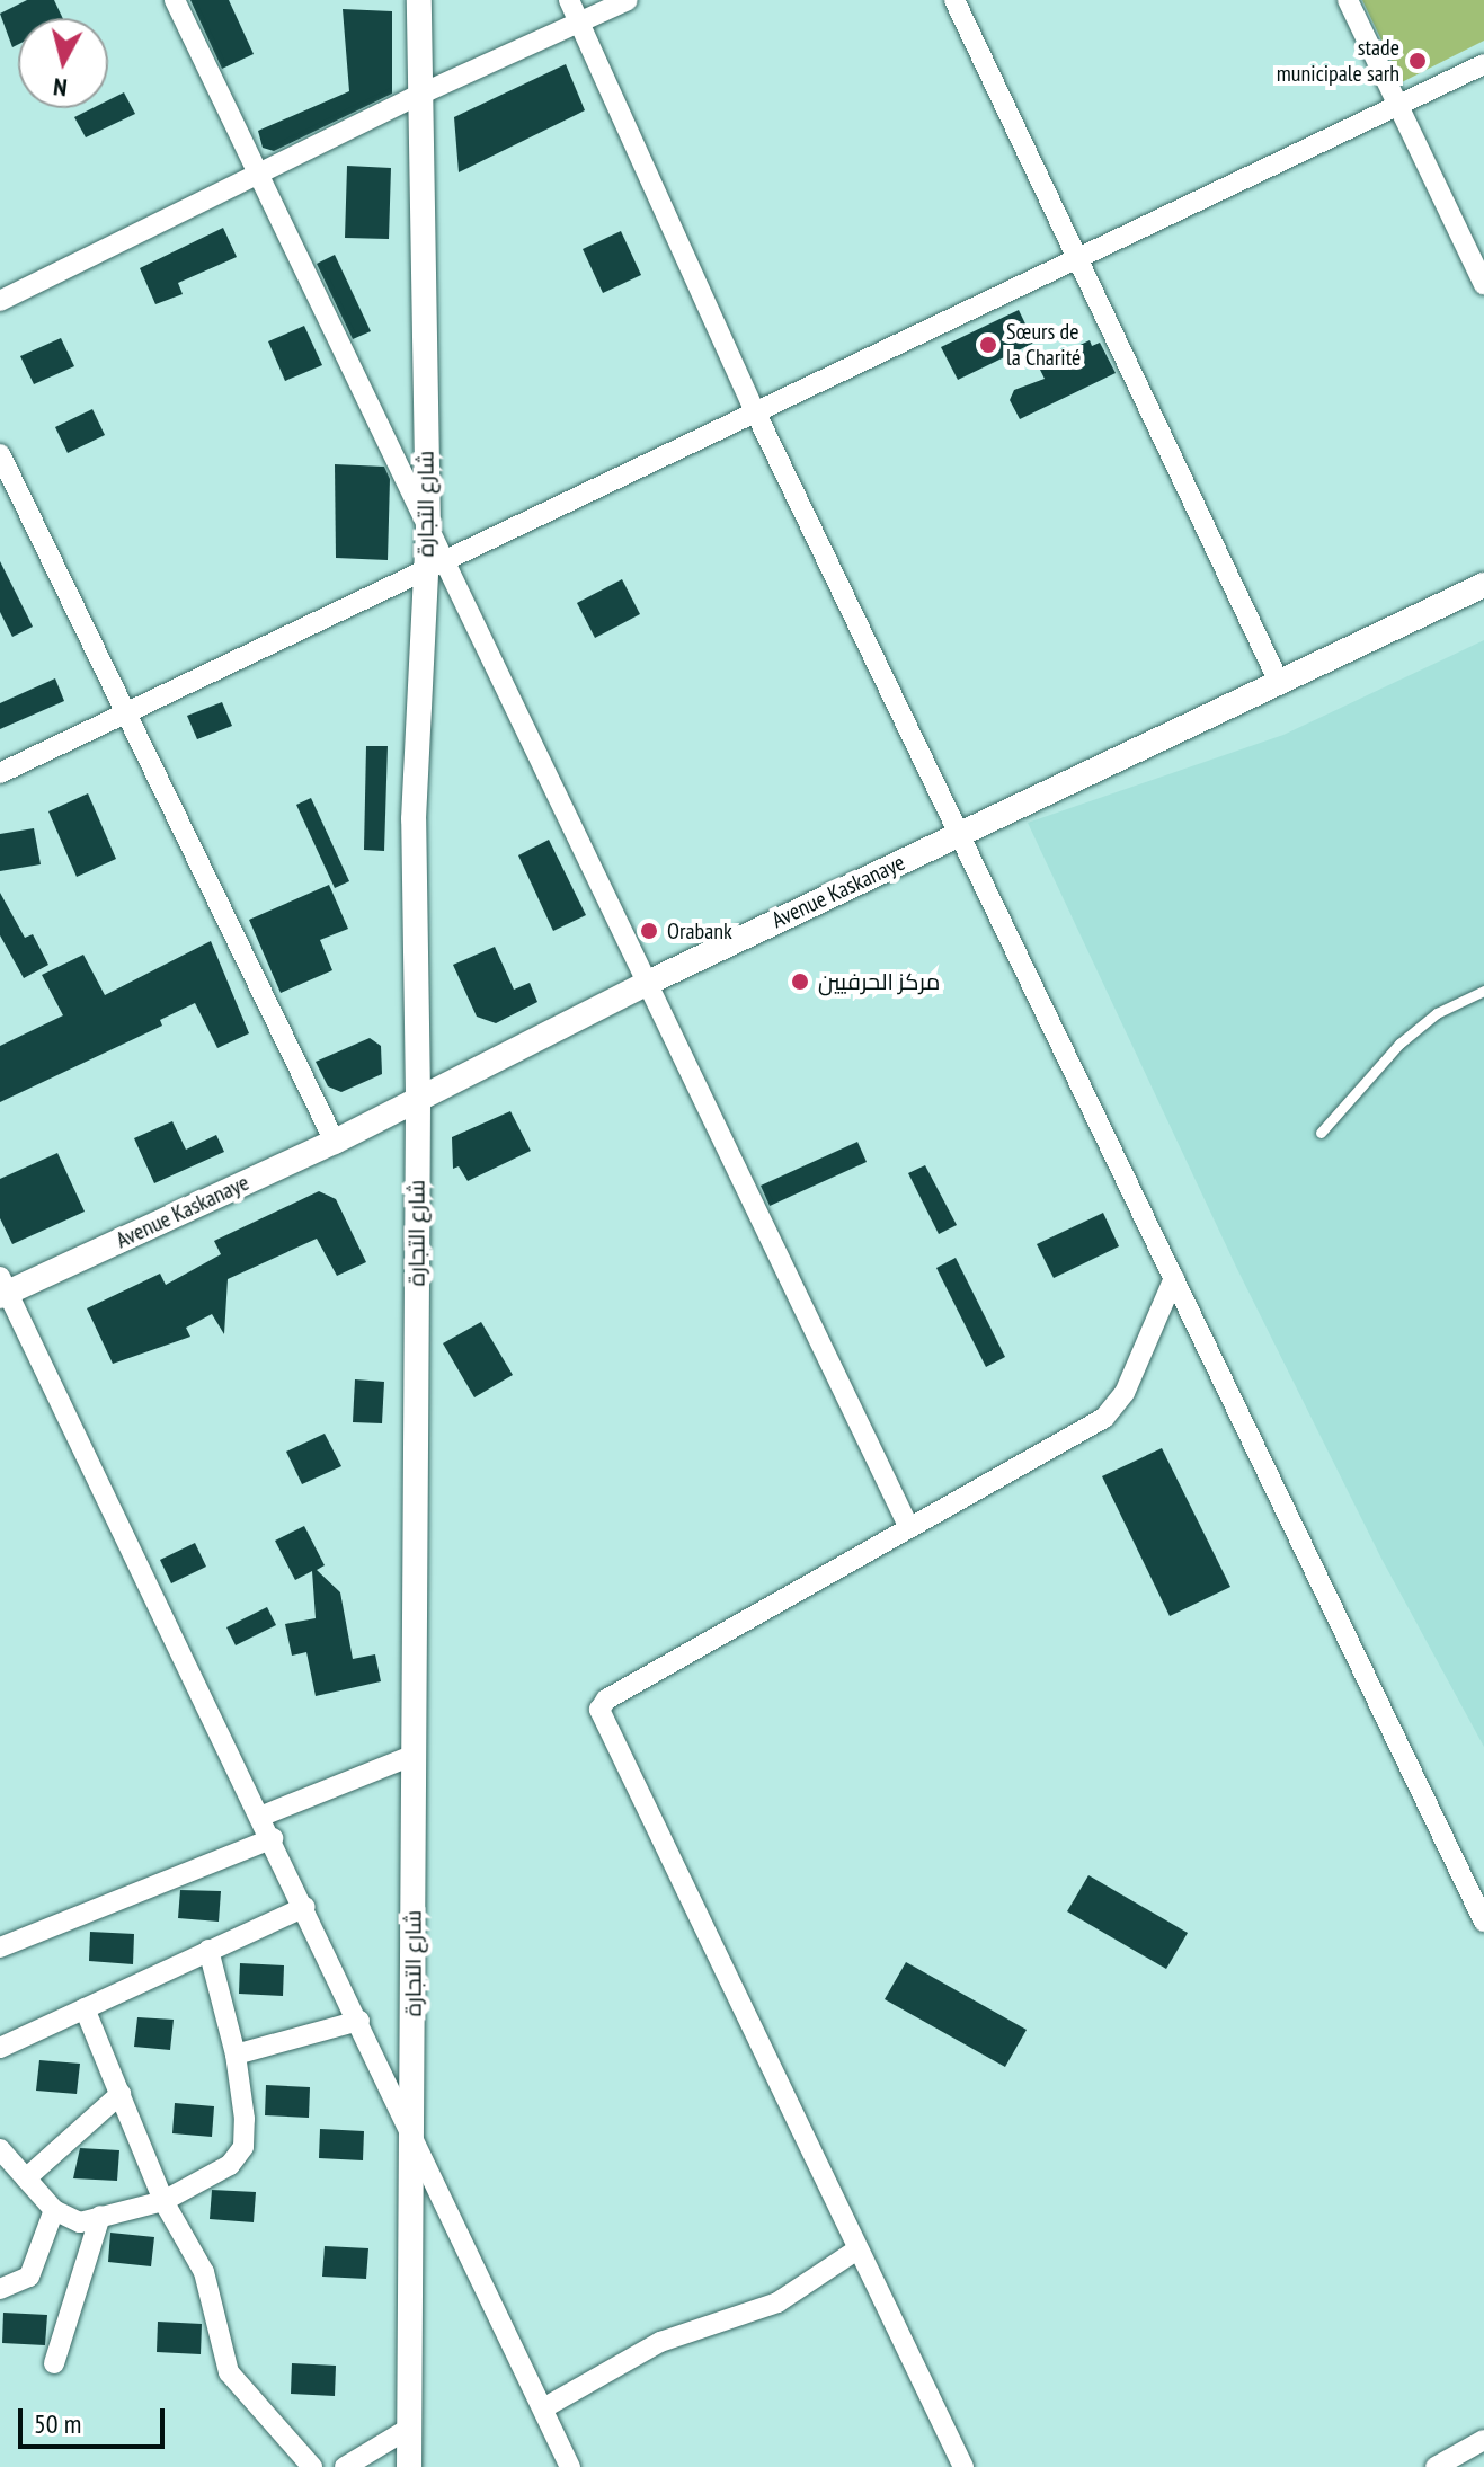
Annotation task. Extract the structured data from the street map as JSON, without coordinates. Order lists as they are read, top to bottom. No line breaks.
{"streets":{"street":["شارع التجارة","Avenue Kaskanaye"]},"crossings":[["شارع التجارة","Avenue Kaskanaye"]],"places":["stade municipale sarh","Sœurs de la Charité","Orabank","مركز الحرفيين"],"scale_bar":"50 m","north":"bottom"}
